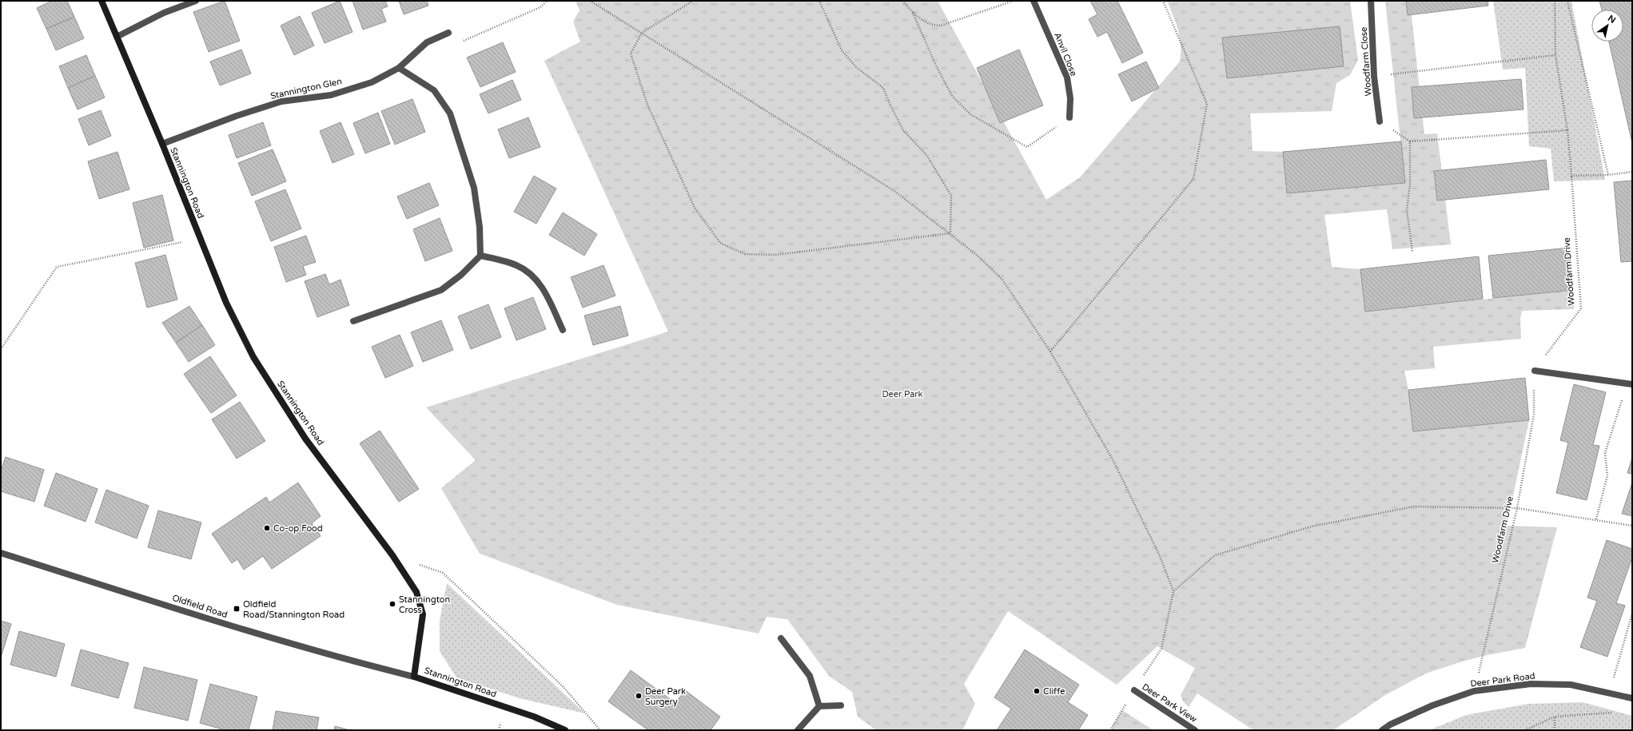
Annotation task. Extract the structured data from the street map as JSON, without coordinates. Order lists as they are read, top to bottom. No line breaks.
{"streets":{"main road":["Stannington Road"],"street":["Anvil Close","Woodfarm Close","Stannington Glen","Oldfield Road","Deer Park Road","Deer Park View"],"path":["Woodfarm Drive"]},"crossings":[["Stannington Glen","Stannington Road"],["Stannington Road","Oldfield Road"],["Woodfarm Drive","Deer Park Road"]],"parks":["Deer Park"],"places":{"other":["Co-op Food","Stannington Cross","Cliffe","Deer Park Surgery"],"transit":["Oldfield Road/Stannington Road"]},"north":"top right"}
